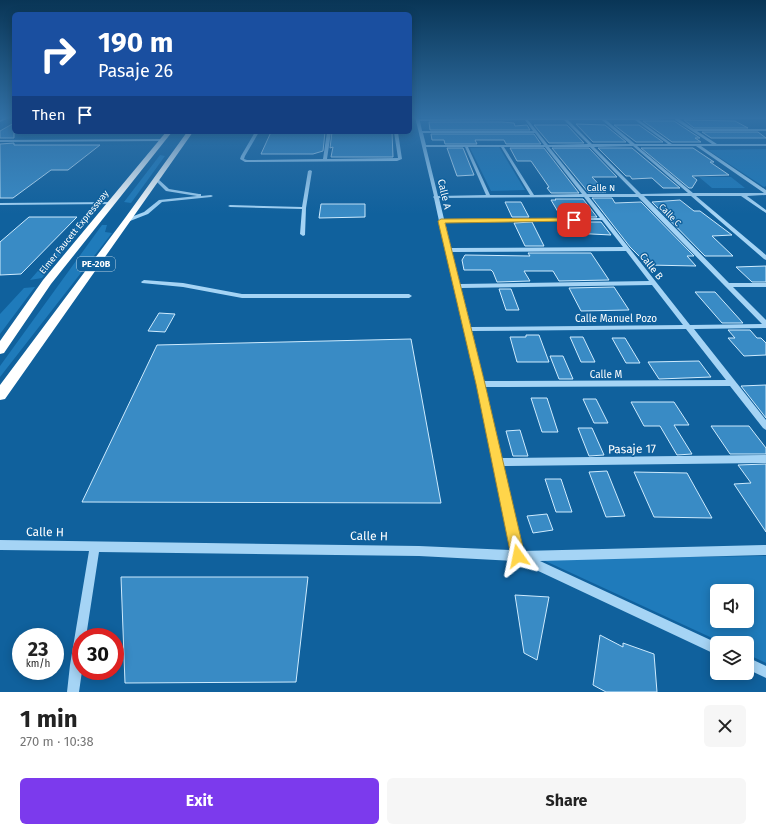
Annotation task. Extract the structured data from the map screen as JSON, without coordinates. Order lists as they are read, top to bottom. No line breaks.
{"streets":{"highway":["Elmer Faucett Expressway","PE-20B"],"street":["Calle N","Calle A","Calle C","Calle B","Calle Manuel Pozo","Calle M","Pasaje 17","Calle H"]},"crossings":[["Calle N","Calle A"],["Calle N","Calle C"],["Calle N","Calle B"],["Calle A","Calle Manuel Pozo"],["Calle A","Calle M"],["Calle A","Pasaje 17"],["Calle A","Calle H"],["Calle C","Calle Manuel Pozo"],["Calle B","Calle Manuel Pozo"],["Calle B","Calle M"]],"page":{"turn":["190 m","Pasaje 26"],"then":"Then","speed":"23 km/h","limit":"30","heading":["1 min","270 m · 10:38"],"buttons":["Exit","Share"]}}
